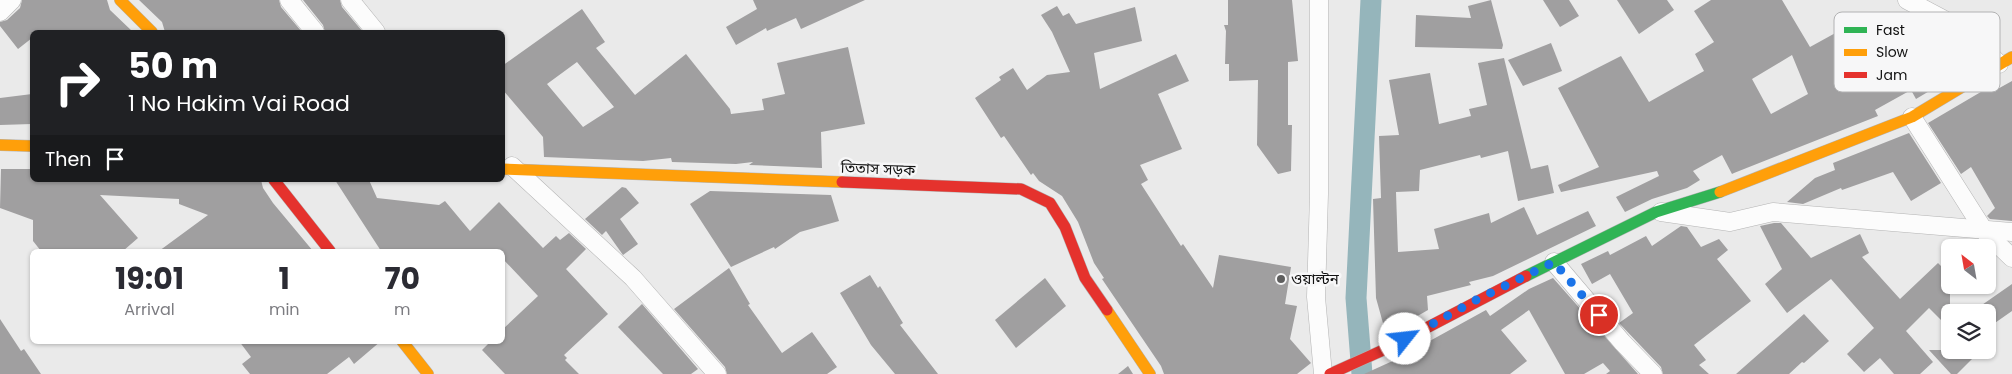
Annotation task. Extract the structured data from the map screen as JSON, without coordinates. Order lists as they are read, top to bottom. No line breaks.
{"streets":{"street":["তিতাস সড়ক"]},"places":["ওয়াল্টন"],"legend":["Fast","Slow","Jam"],"north":"top left","page":{"turn":["50 m","1 No Hakim Vai Road"],"then":"Then","eta":["19:01","Arrival","1","min","70","m"]}}
